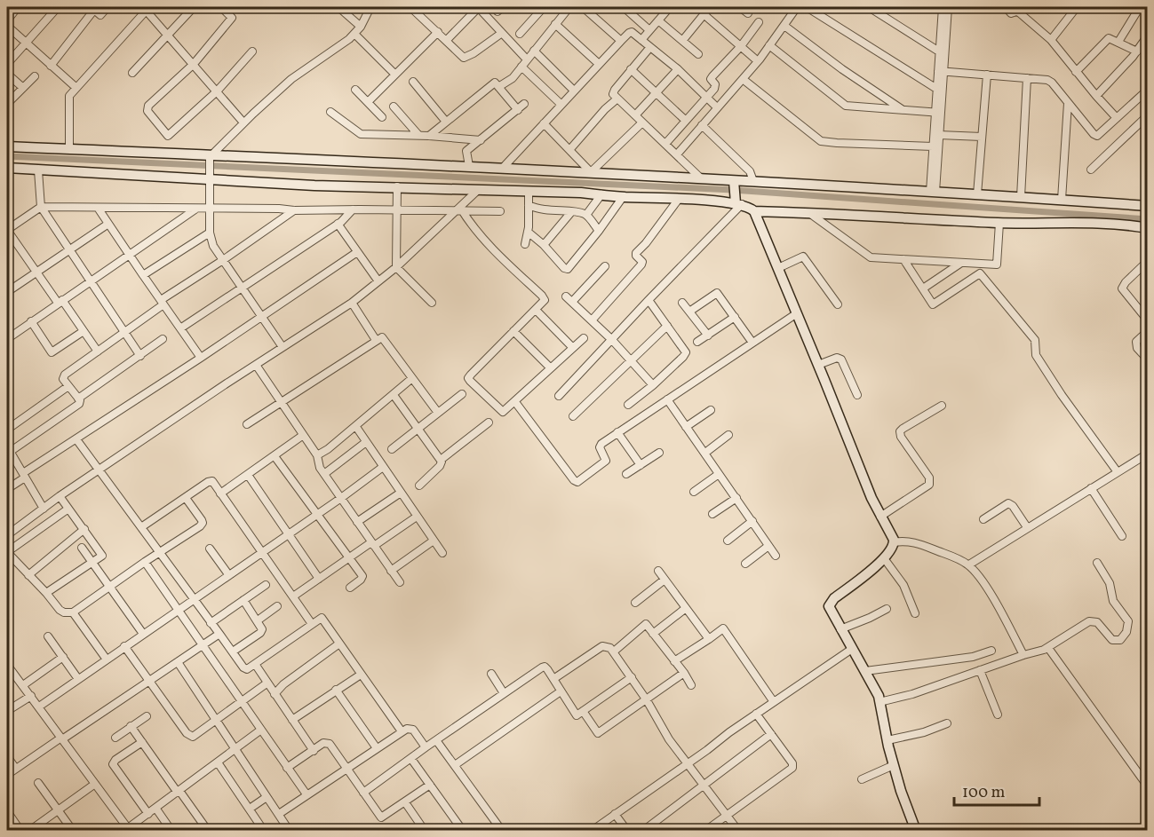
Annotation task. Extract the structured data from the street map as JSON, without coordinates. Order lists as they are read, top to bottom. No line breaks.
{"scale_bar":"100 m"}
